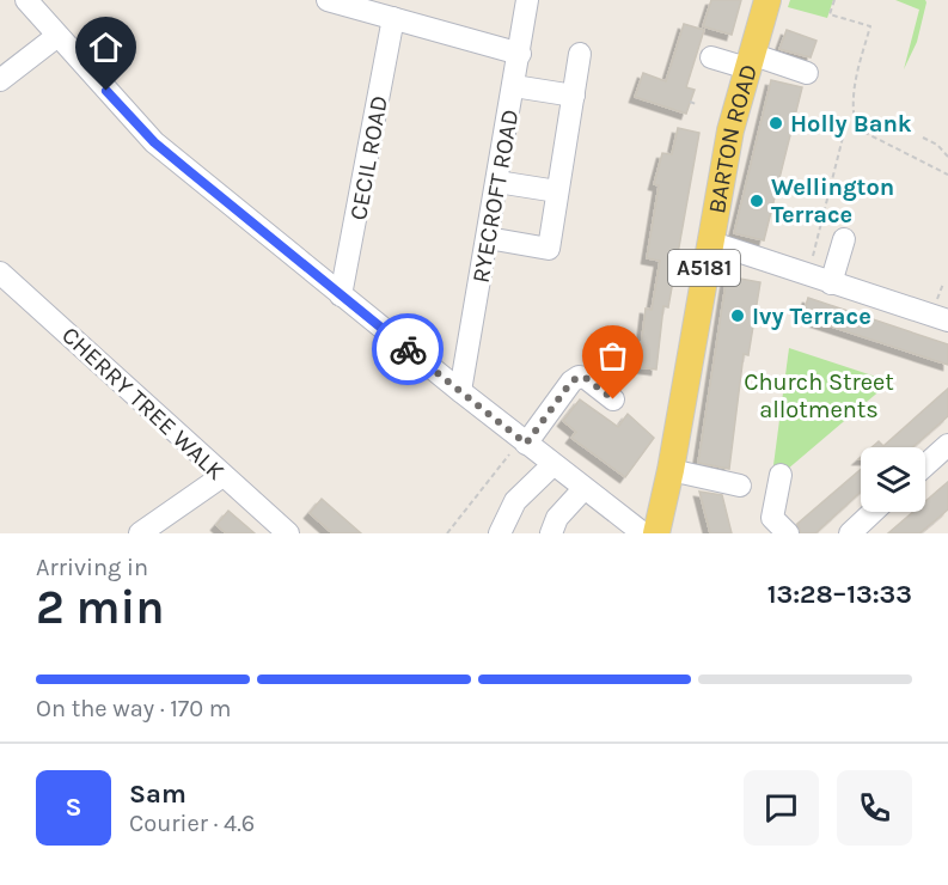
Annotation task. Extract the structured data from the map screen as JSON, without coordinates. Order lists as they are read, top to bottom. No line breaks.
{"streets":{"main road":["BARTON ROAD","A5181"],"street":["CECIL ROAD","RYECROFT ROAD","CHERRY TREE WALK"]},"parks":["Church Street allotments"],"places":["Holly Bank","Wellington Terrace","Ivy Terrace"],"page":{"heading":["2 min","Arriving in","13:28–13:33"],"panel":["Sam","Courier · 4.6"],"bar":"On the way · 170 m","round":"S"}}
